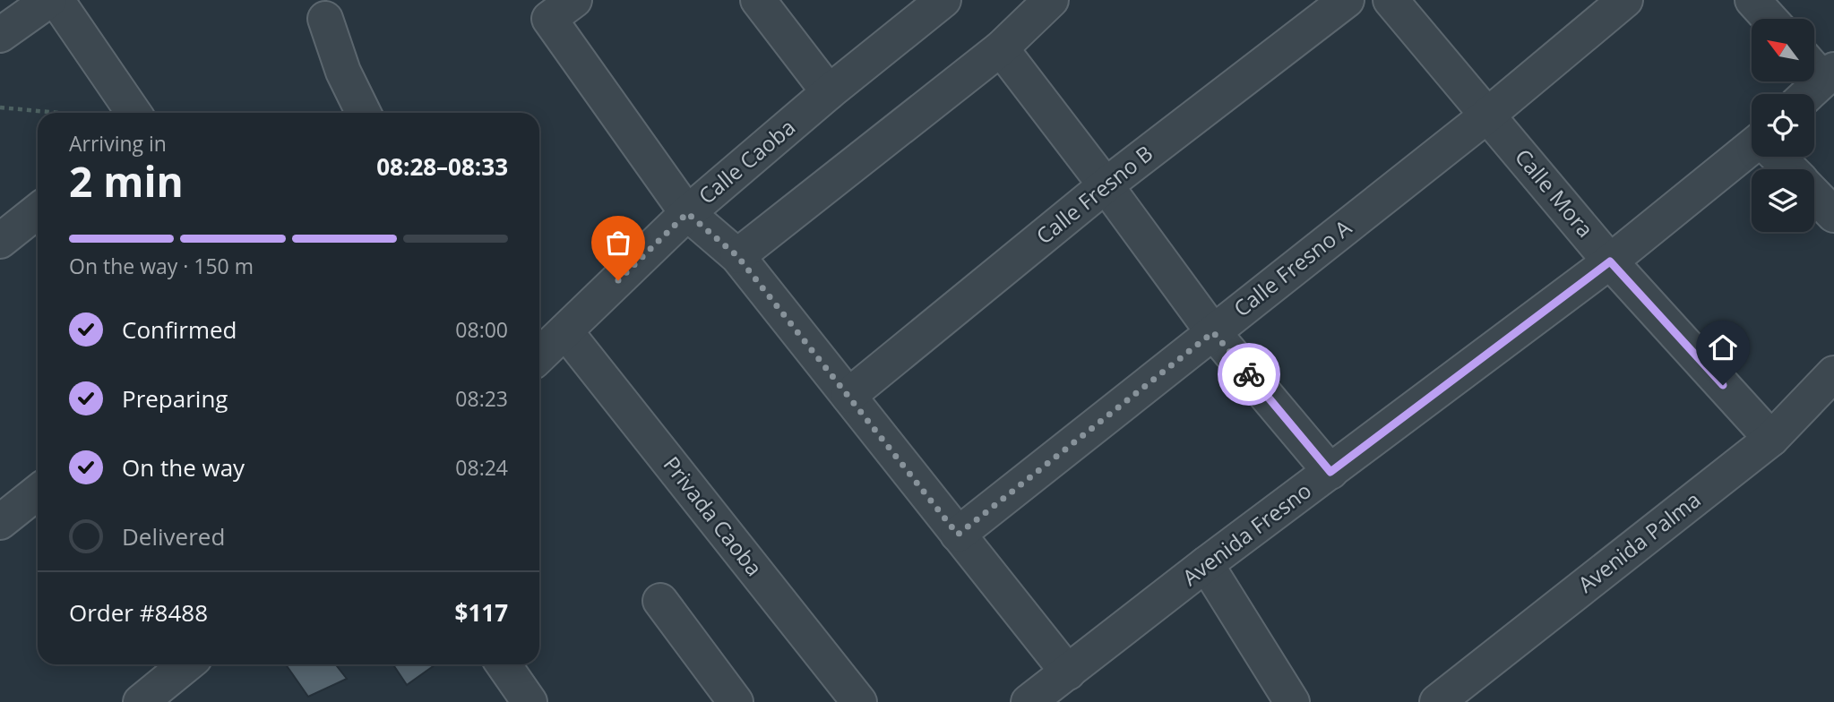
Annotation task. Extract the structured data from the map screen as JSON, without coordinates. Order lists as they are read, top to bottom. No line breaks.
{"streets":{"street":["Calle Caoba","Calle Mora","Calle Fresno B","Calle Fresno A","Privada Caoba","Avenida Fresno","Avenida Palma"]},"crossings":[["Calle Caoba","Privada Caoba"],["Calle Mora","Calle Fresno A"],["Calle Mora","Avenida Fresno"],["Calle Mora","Avenida Palma"]],"north":"top left","page":{"heading":["2 min","Arriving in","08:28–08:33"],"panel":["Order #8488","$117"],"bar":"On the way · 150 m","list":[["Confirmed","08:00"],["Preparing","08:23"],["On the way","08:24"],"Delivered"]}}
